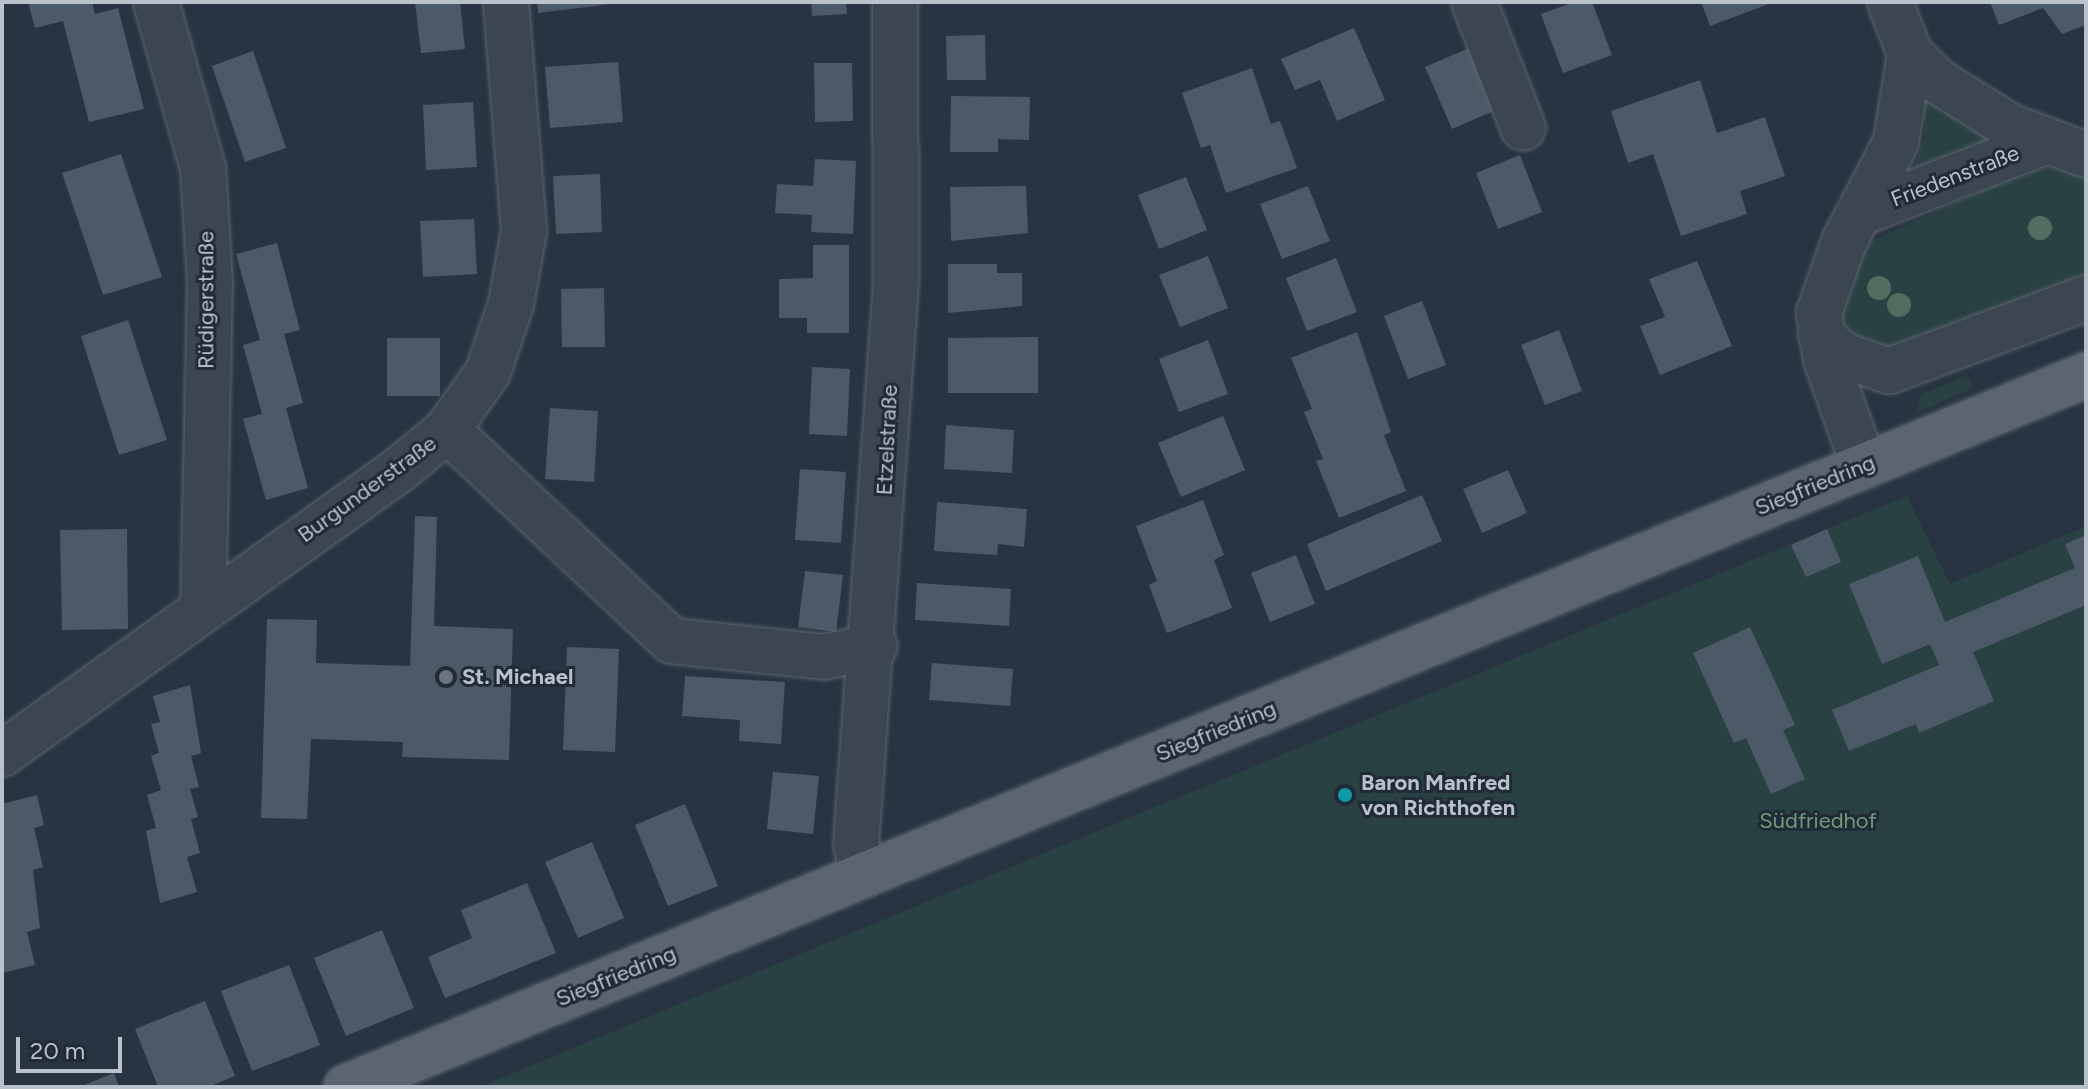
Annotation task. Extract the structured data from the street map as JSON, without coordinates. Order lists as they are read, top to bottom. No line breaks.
{"streets":{"main road":["Siegfriedring"],"street":["Friedenstraße","Rüdigerstraße","Etzelstraße","Burgunderstraße"]},"crossings":[["Friedenstraße","Siegfriedring"],["Rüdigerstraße","Burgunderstraße"],["Etzelstraße","Siegfriedring"]],"parks":["Südfriedhof"],"places":["St. Michael","Baron Manfred von Richthofen"],"scale_bar":"20 m"}
